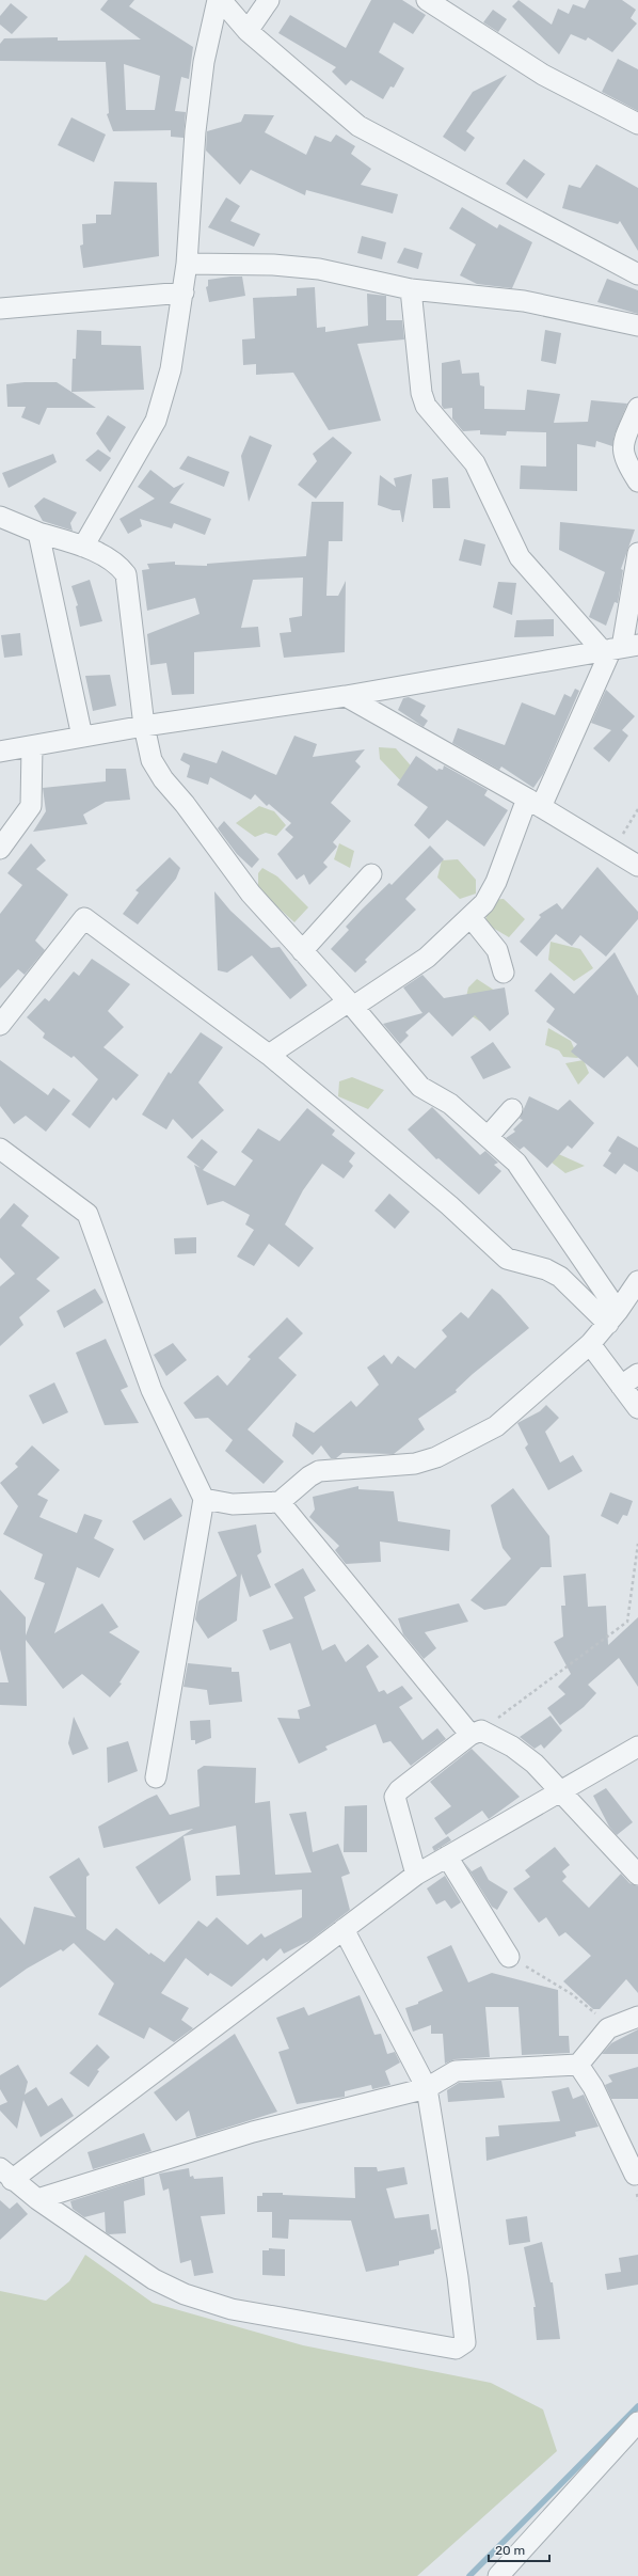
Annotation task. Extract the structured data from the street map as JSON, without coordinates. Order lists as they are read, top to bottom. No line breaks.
{"scale_bar":"20 m"}
